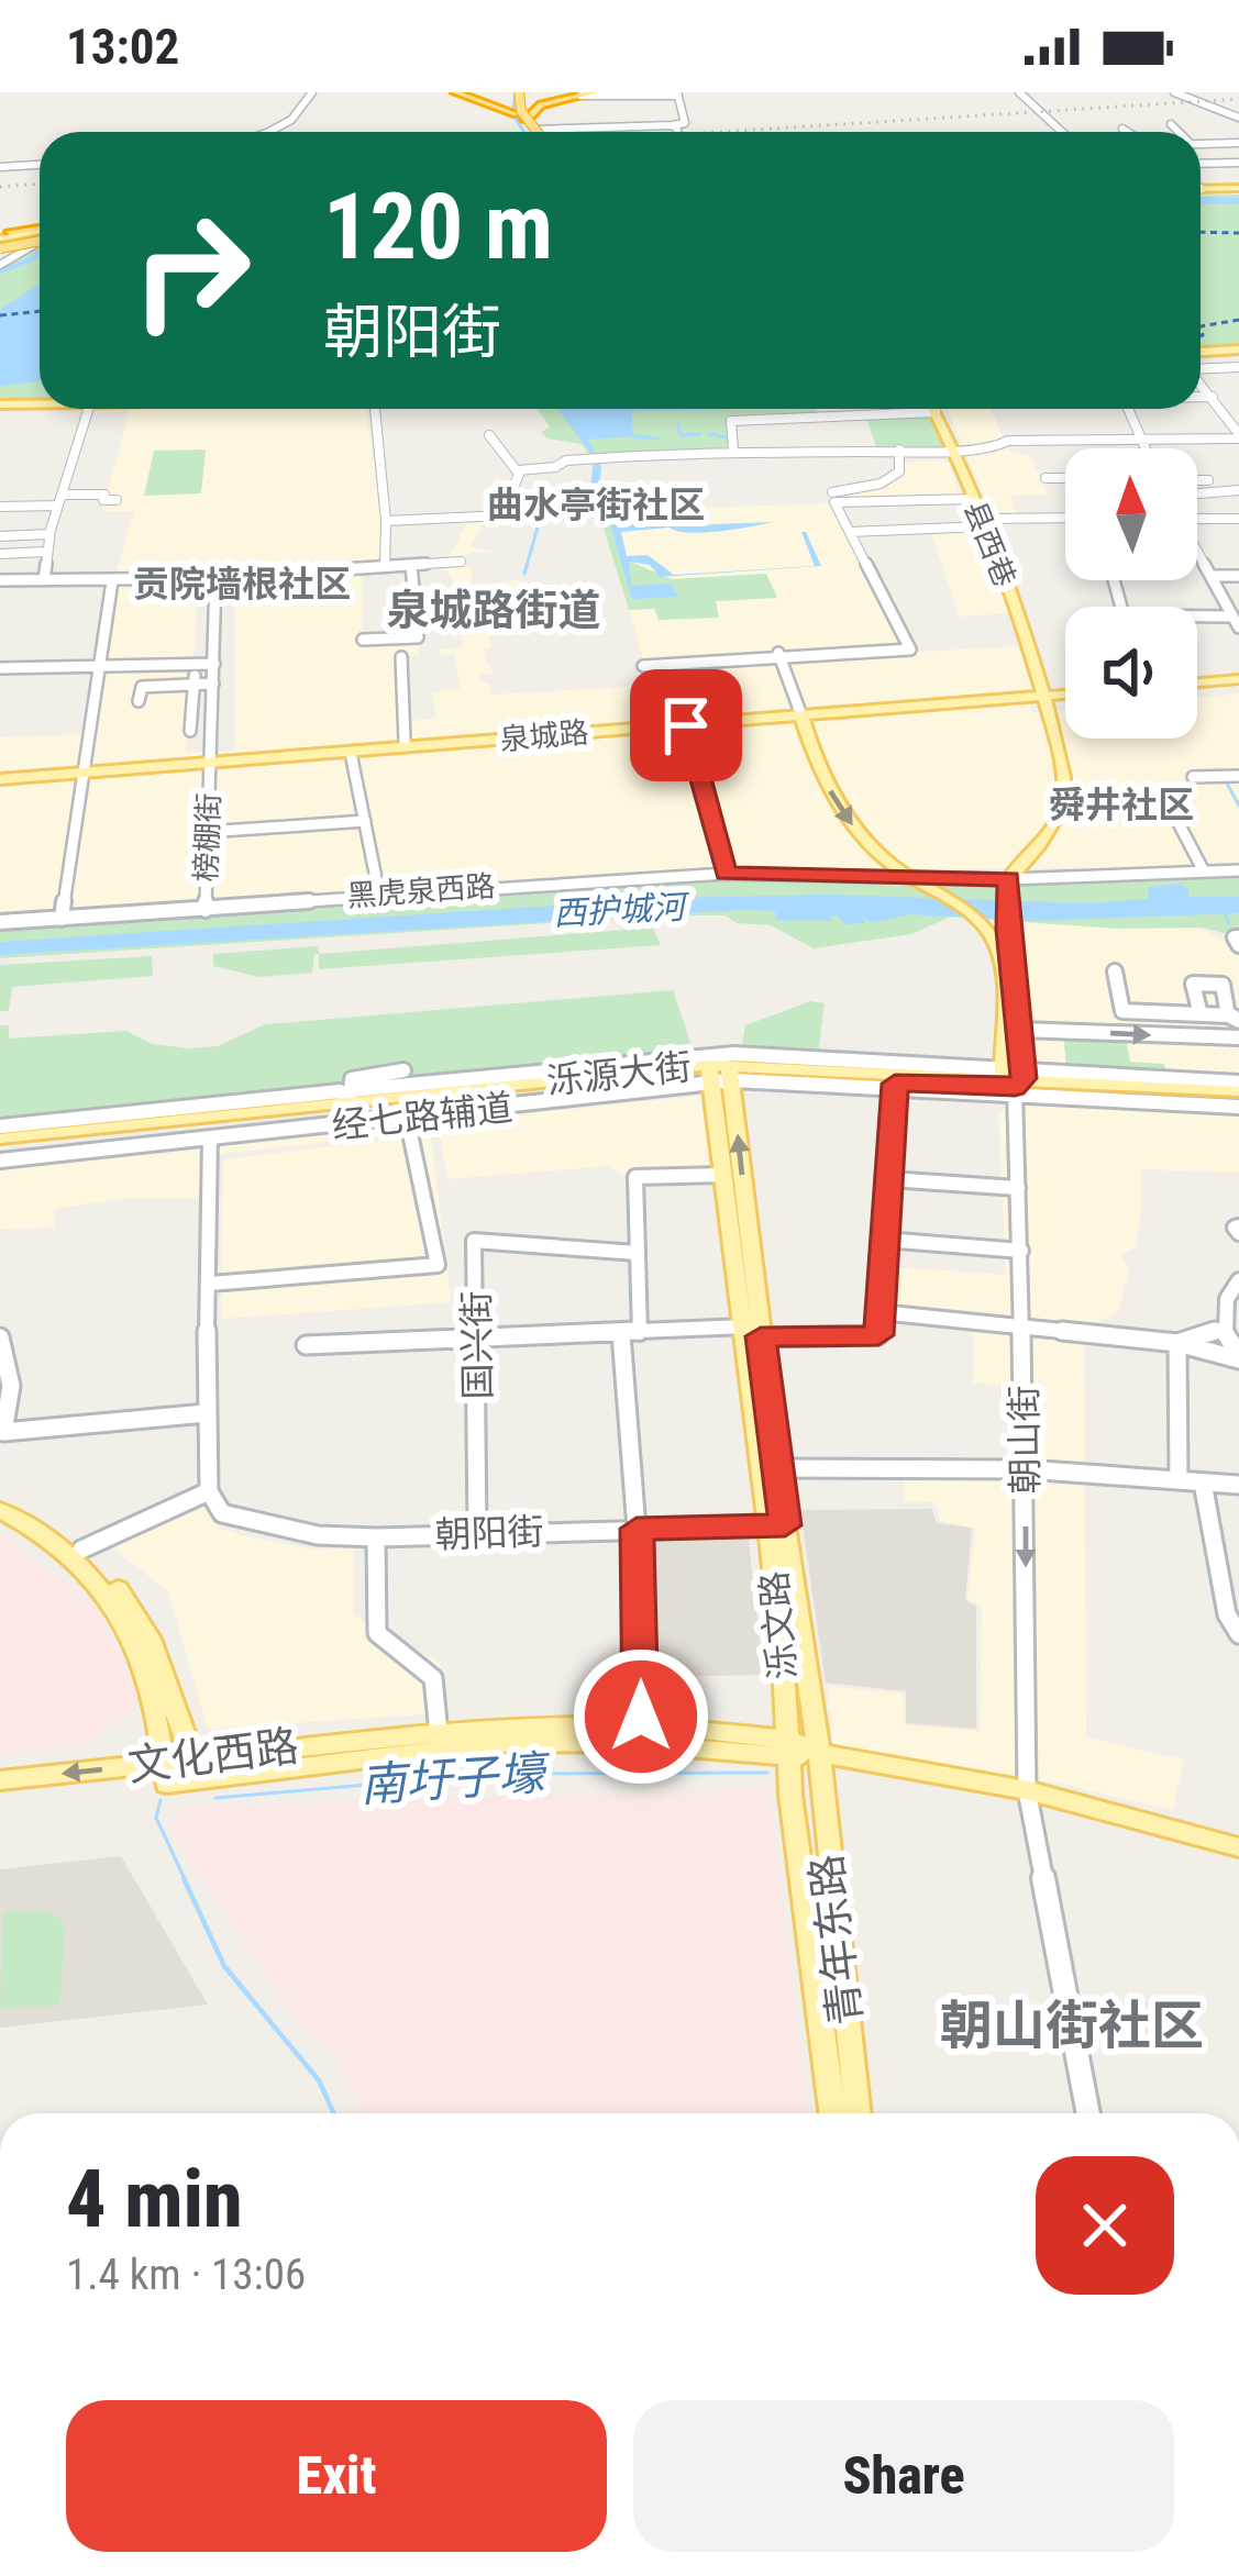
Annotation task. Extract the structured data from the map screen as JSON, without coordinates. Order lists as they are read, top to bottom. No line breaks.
{"streets":{"main road":["县西巷","泉城路","泺源大街","泺文路","文化西路","青年东路"],"street":["榜棚街","黑虎泉西路","经七路辅道","国兴街","朝山街","朝阳街"]},"crossings":[["县西巷","泉城路"],["县西巷","黑虎泉西路"],["泉城路","榜棚街"],["榜棚街","黑虎泉西路"],["泺源大街","经七路辅道"],["泺源大街","朝山街"],["泺源大街","泺文路"],["经七路辅道","朝山街"],["经七路辅道","泺文路"],["国兴街","朝阳街"],["朝山街","文化西路"],["朝阳街","泺文路"],["泺文路","文化西路"],["泺文路","青年东路"],["文化西路","青年东路"]],"districts":["曲水亭街社区","贡院墙根社区","泉城路街道","舜井社区","朝山街社区"],"water":["西护城河","南圩子壕"],"north":"top","page":{"status":"13:02","turn":["120 m","朝阳街"],"heading":["4 min","1.4 km · 13:06"],"buttons":["Exit","Share"]}}
